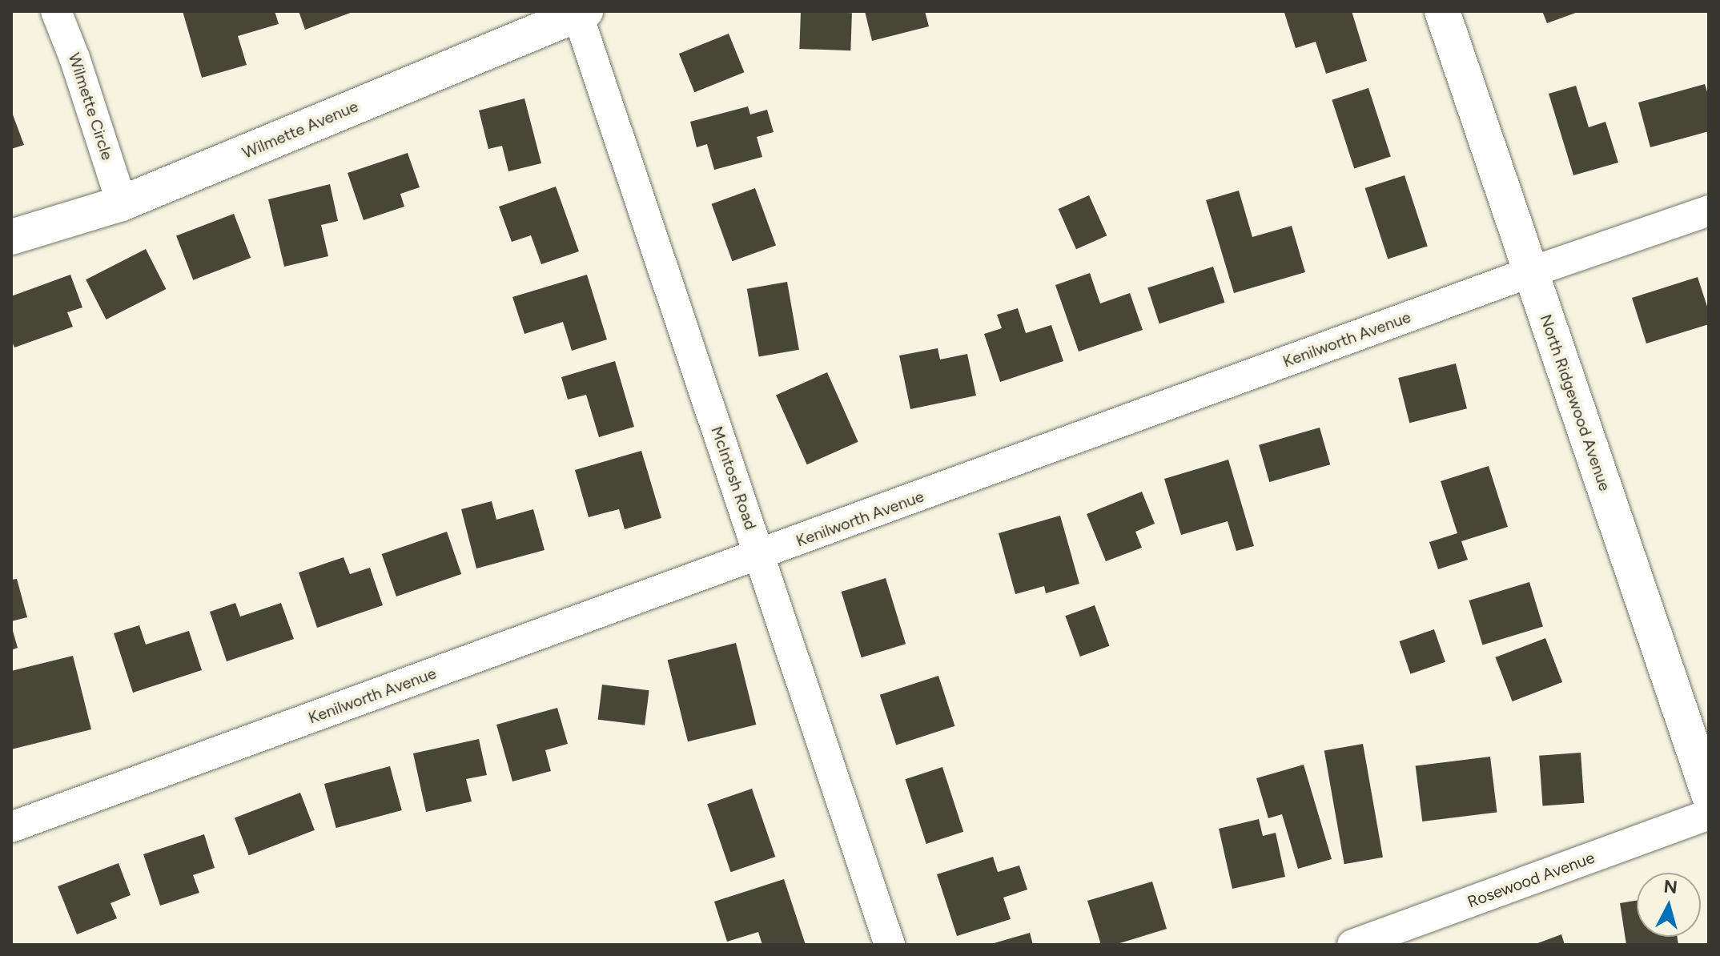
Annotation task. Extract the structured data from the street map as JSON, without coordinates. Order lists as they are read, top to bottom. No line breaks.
{"streets":{"street":["Wilmette Circle","Wilmette Avenue","Kenilworth Avenue","North Ridgewood Avenue","McIntosh Road","Rosewood Avenue"]},"crossings":[["Wilmette Circle","Wilmette Avenue"],["Wilmette Avenue","McIntosh Road"],["Kenilworth Avenue","North Ridgewood Avenue"],["Kenilworth Avenue","McIntosh Road"]],"north":"top"}
